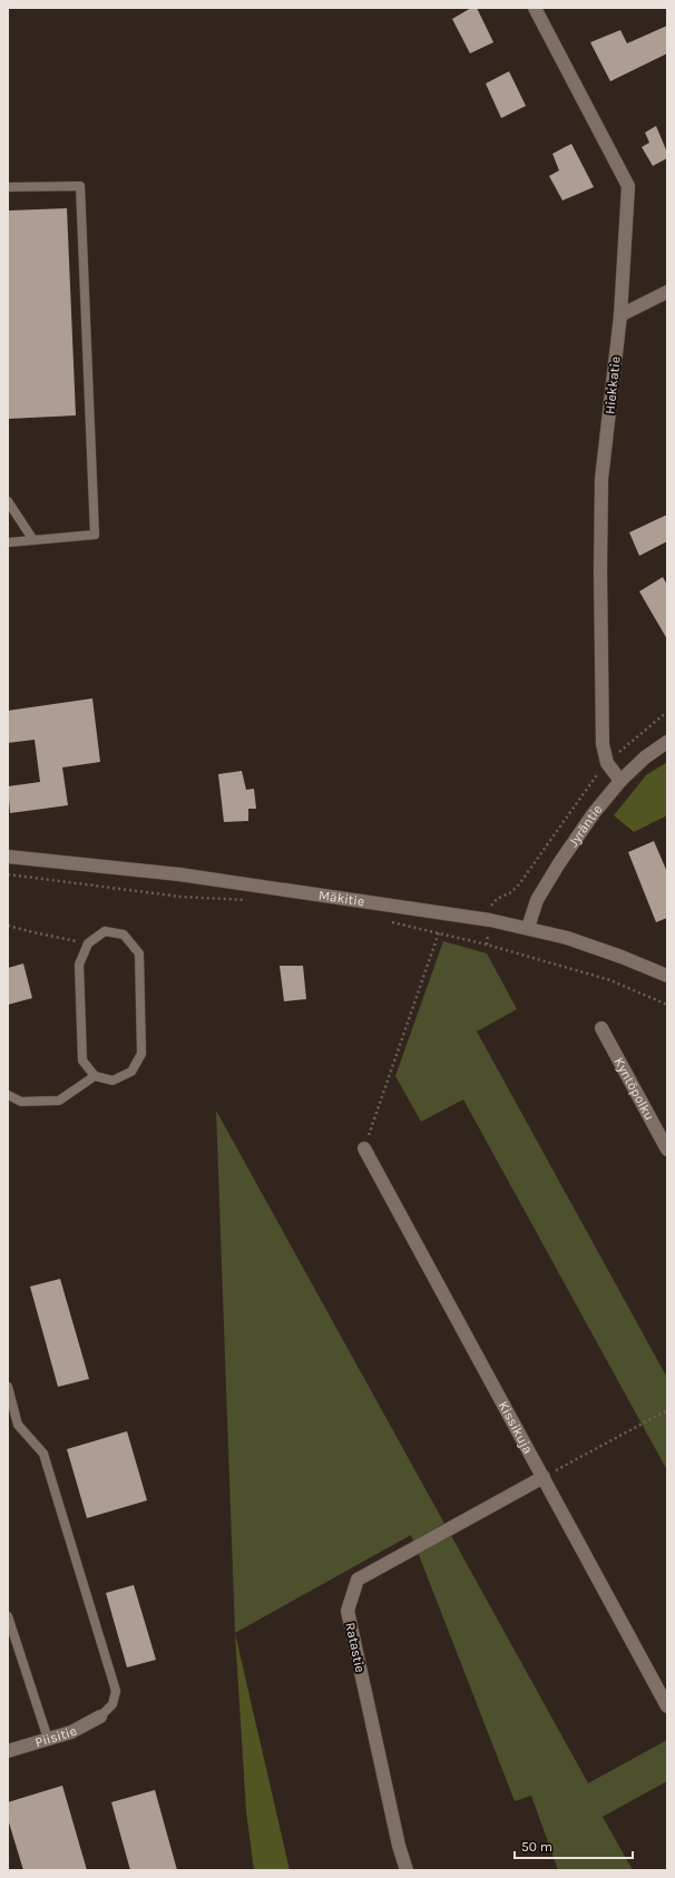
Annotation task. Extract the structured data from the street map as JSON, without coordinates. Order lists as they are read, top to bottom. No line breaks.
{"streets":{"street":["Hiekkatie","Jyräntie","Mäkitie","Kyntöpolku","Kissikuja","Ratastie","Piisitie"]},"crossings":[["Hiekkatie","Jyräntie"],["Jyräntie","Mäkitie"],["Kissikuja","Ratastie"]],"scale_bar":"50 m"}
